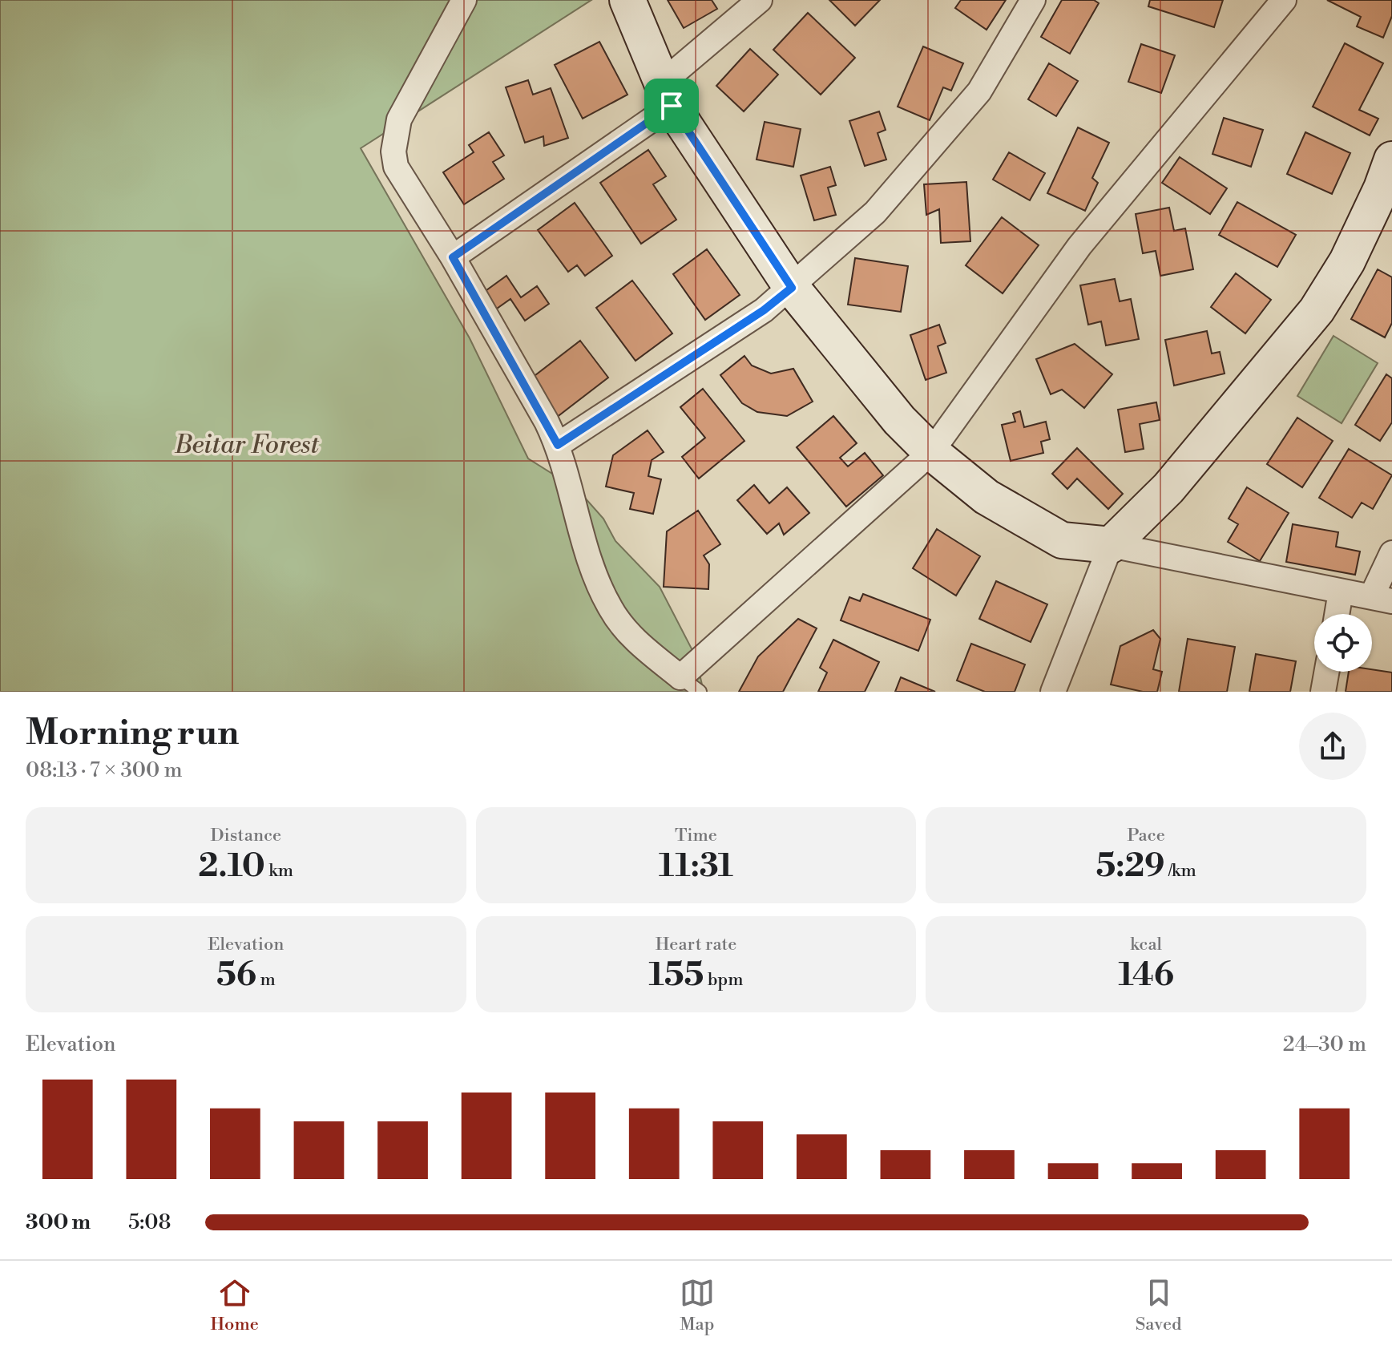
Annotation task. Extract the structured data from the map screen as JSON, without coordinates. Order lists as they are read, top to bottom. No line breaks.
{"parks":["Beitar Forest"],"page":{"heading":["Morning run","08:13 · 7 × 300 m"],"stats":[["Distance","2.10 km"],["Time","11:31"],["Pace","5:29 /km"],["Elevation","56 m"],["Heart rate","155 bpm"],["kcal","146"]],"chart":["Elevation","24–30 m"],"list":[{"name":"300 m","note":"5:08"}],"tabs":["Home","Map","Saved"]}}
